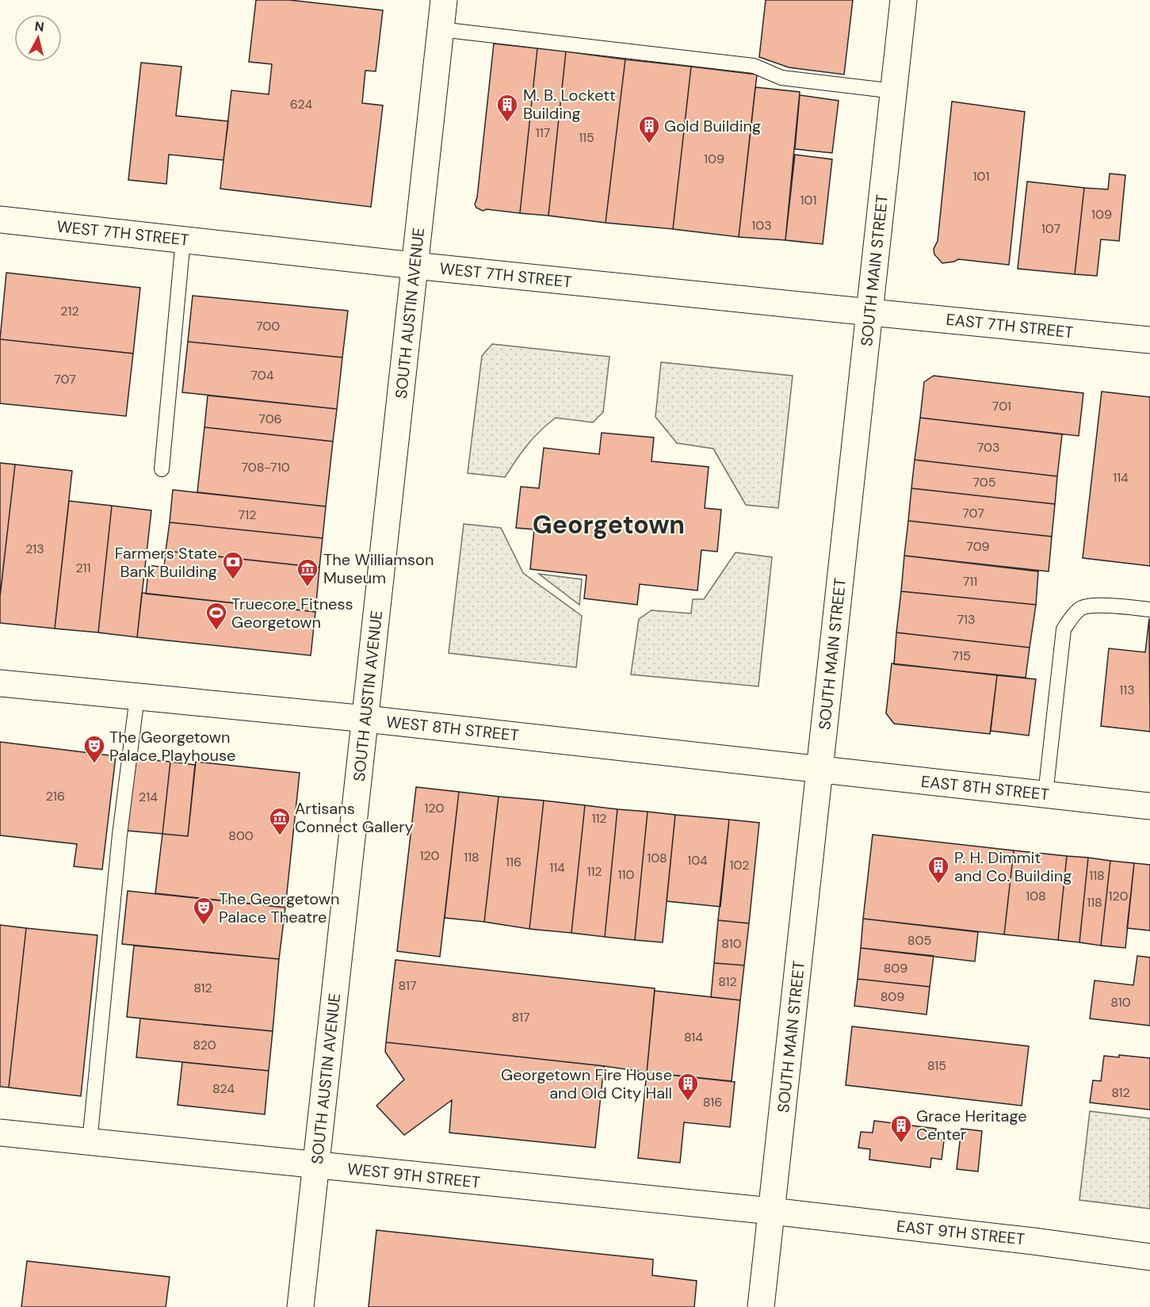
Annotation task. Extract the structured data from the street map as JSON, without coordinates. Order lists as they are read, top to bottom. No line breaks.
{"streets":{"street":["WEST 7TH STREET","SOUTH MAIN STREET","SOUTH AUSTIN AVENUE","EAST 7TH STREET","WEST 8TH STREET","EAST 8TH STREET","WEST 9TH STREET","EAST 9TH STREET"]},"crossings":[["WEST 7TH STREET","SOUTH MAIN STREET"],["WEST 7TH STREET","SOUTH AUSTIN AVENUE"],["WEST 7TH STREET","EAST 7TH STREET"],["SOUTH MAIN STREET","EAST 7TH STREET"],["SOUTH MAIN STREET","WEST 8TH STREET"],["SOUTH MAIN STREET","EAST 8TH STREET"],["SOUTH MAIN STREET","WEST 9TH STREET"],["SOUTH MAIN STREET","EAST 9TH STREET"],["SOUTH AUSTIN AVENUE","WEST 8TH STREET"],["SOUTH AUSTIN AVENUE","WEST 9TH STREET"],["WEST 8TH STREET","EAST 8TH STREET"],["WEST 9TH STREET","EAST 9TH STREET"]],"districts":["Georgetown"],"places":{"building":["M. B. Lockett Building","Gold Building","P. H. Dimmit and Co. Building","Georgetown Fire House and Old City Hall","Grace Heritage Center"],"bank":["Farmers State Bank Building"],"museum":["The Williamson Museum","Artisans Connect Gallery"],"sports":["Truecore Fitness Georgetown"],"theatre":["The Georgetown Palace Playhouse","The Georgetown Palace Theatre"]},"house_numbers":["624","117","115","109","101","101","109","103","107","212","700","704","707","701","706","703","708-710","114","705","707","712","709","213","211","711","713","715","113","216","214","120","112","800","120","118","108","104","116","102","114","112","110","118","108","120","118","805","810","809","812","817","812","809","810","817","814","820","815","824","812","816"],"north":"top"}
